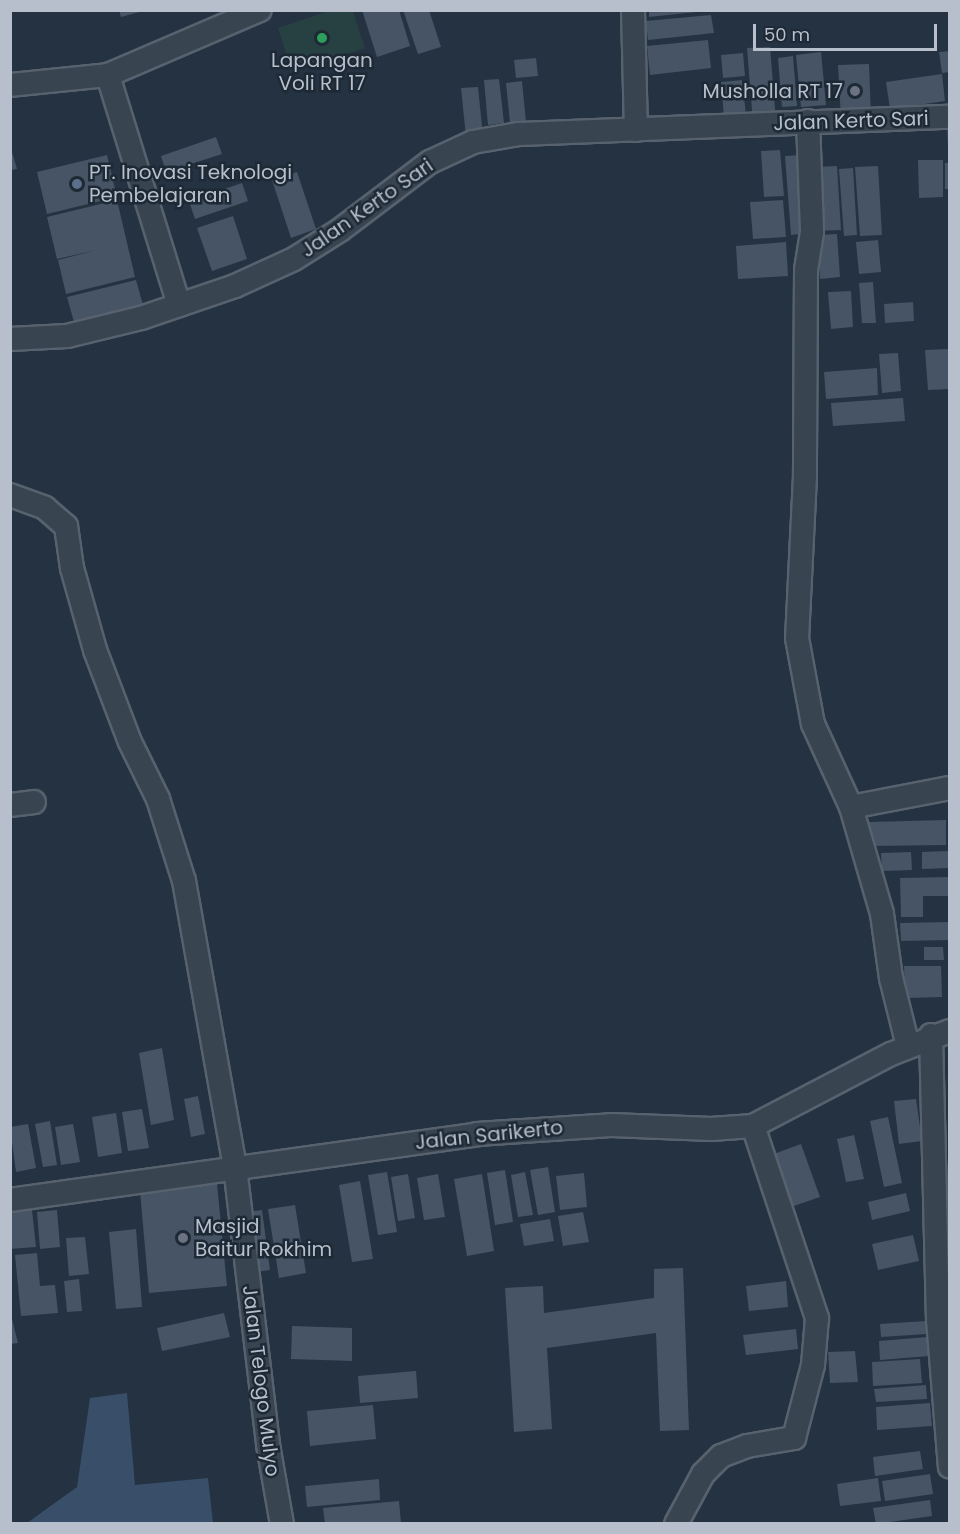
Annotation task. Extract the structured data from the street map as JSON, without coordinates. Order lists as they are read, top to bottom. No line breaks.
{"streets":{"street":["Jalan Kerto Sari","Jalan Sarikerto","Jalan Telogo Mulyo"]},"crossings":[["Jalan Sarikerto","Jalan Telogo Mulyo"]],"places":["Lapangan Voli RT 17","Musholla RT 17","PT. Inovasi Teknologi Pembelajaran","Masjid Baitur Rokhim"],"scale_bar":"50 m"}
